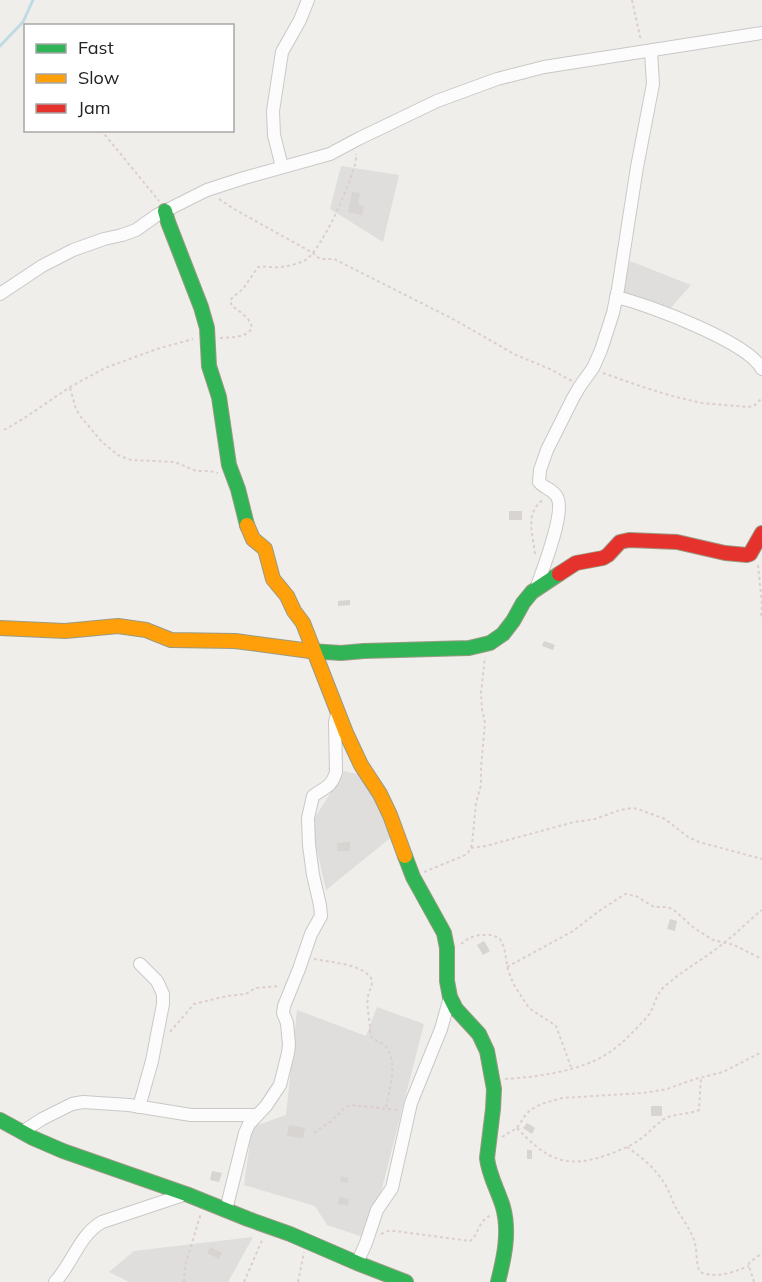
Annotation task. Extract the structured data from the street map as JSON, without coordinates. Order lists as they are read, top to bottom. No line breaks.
{"legend":["Fast","Slow","Jam"]}
